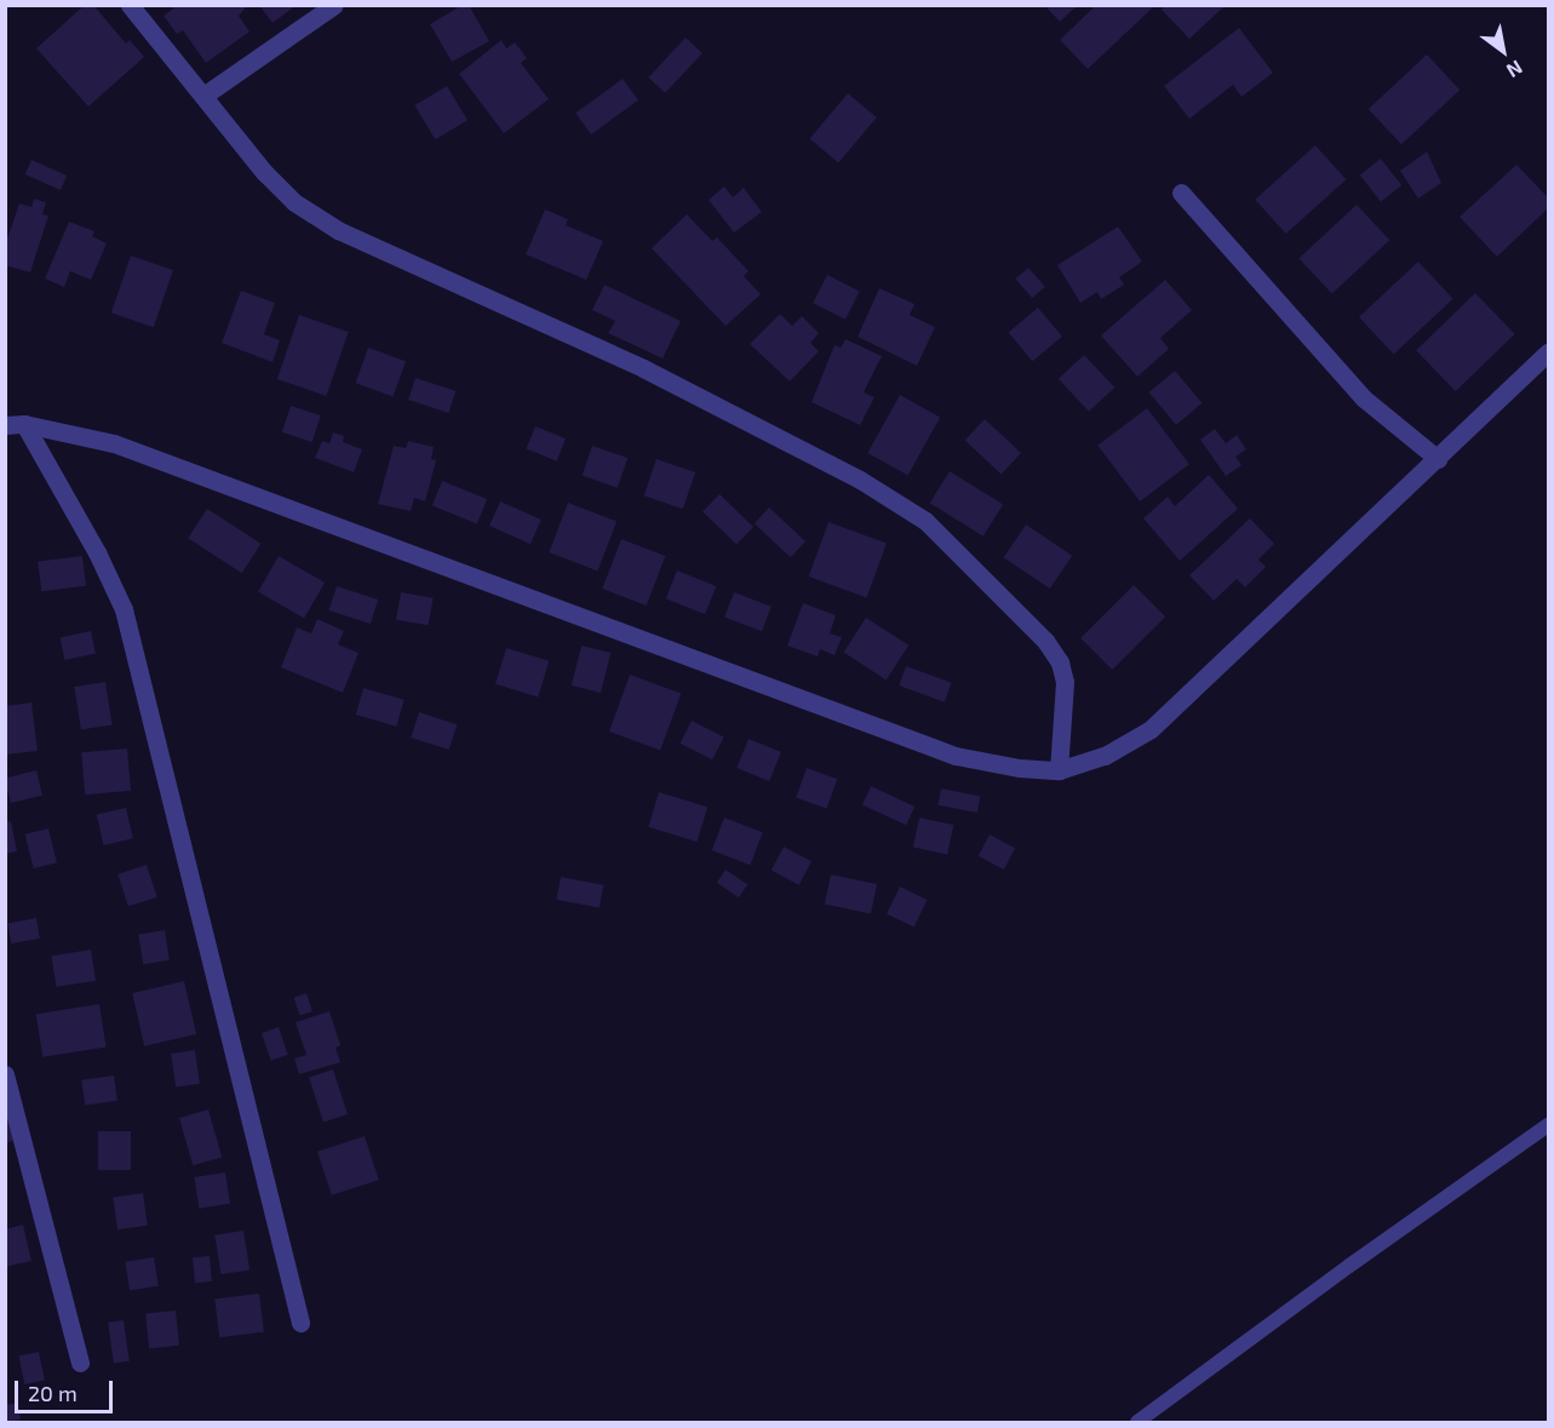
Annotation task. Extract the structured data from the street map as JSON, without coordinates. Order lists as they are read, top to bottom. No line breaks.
{"scale_bar":"20 m","north":"bottom right"}
